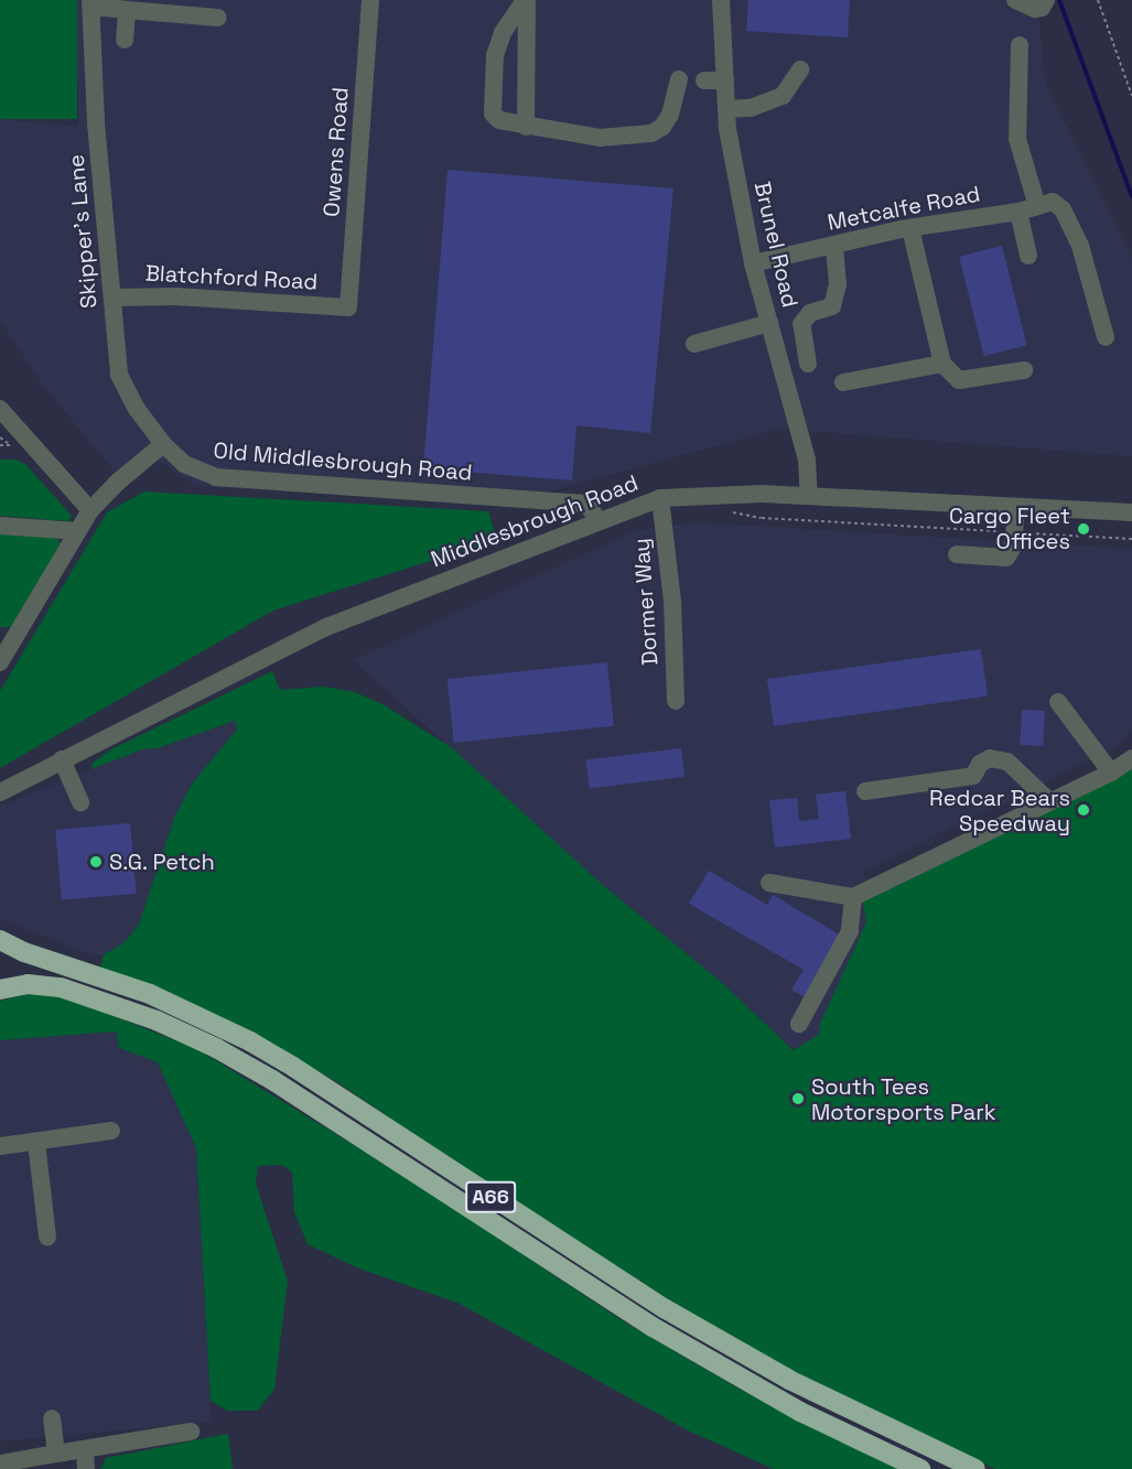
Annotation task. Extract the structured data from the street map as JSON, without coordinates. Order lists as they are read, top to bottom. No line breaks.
{"streets":{"highway":["A66"],"street":["Owens Road","Metcalfe Road","Skipper's Lane","Brunel Road","Blatchford Road","Old Middlesbrough Road","Middlesbrough Road","Dormer Way"]},"crossings":[["Owens Road","Blatchford Road"],["Metcalfe Road","Brunel Road"],["Skipper's Lane","Blatchford Road"],["Skipper's Lane","Old Middlesbrough Road"],["Brunel Road","Middlesbrough Road"],["Old Middlesbrough Road","Middlesbrough Road"],["Middlesbrough Road","Dormer Way"]],"places":["Cargo Fleet Offices","Redcar Bears Speedway","S.G. Petch","South Tees Motorsports Park"]}
